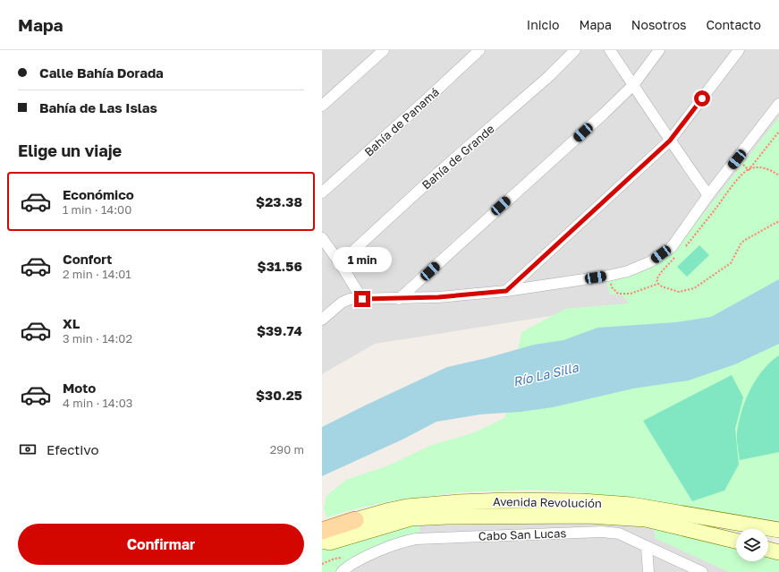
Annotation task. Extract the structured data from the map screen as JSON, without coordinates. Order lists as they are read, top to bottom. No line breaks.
{"streets":{"main road":["Avenida Revolución"],"street":["Bahía de Panamá","Bahía de Grande","Cabo San Lucas"]},"water":["Río La Silla"],"page":{"header":"Mapa","nav":["Inicio","Mapa","Nosotros","Contacto"],"banner":["Calle Bahía Dorada","Bahía de Las Islas"],"heading":"Elige un viaje","list":[{"name":"Económico","note":"1 min · 14:00","value":"$23.38"},{"name":"Confort","note":"2 min · 14:01","value":"$31.56"},{"name":"XL","note":"3 min · 14:02","value":"$39.74"},{"name":"Moto","note":"4 min · 14:03","value":"$30.25"}],"bubble":"1 min","pay":["Efectivo","290 m"],"buttons":"Confirmar"}}
